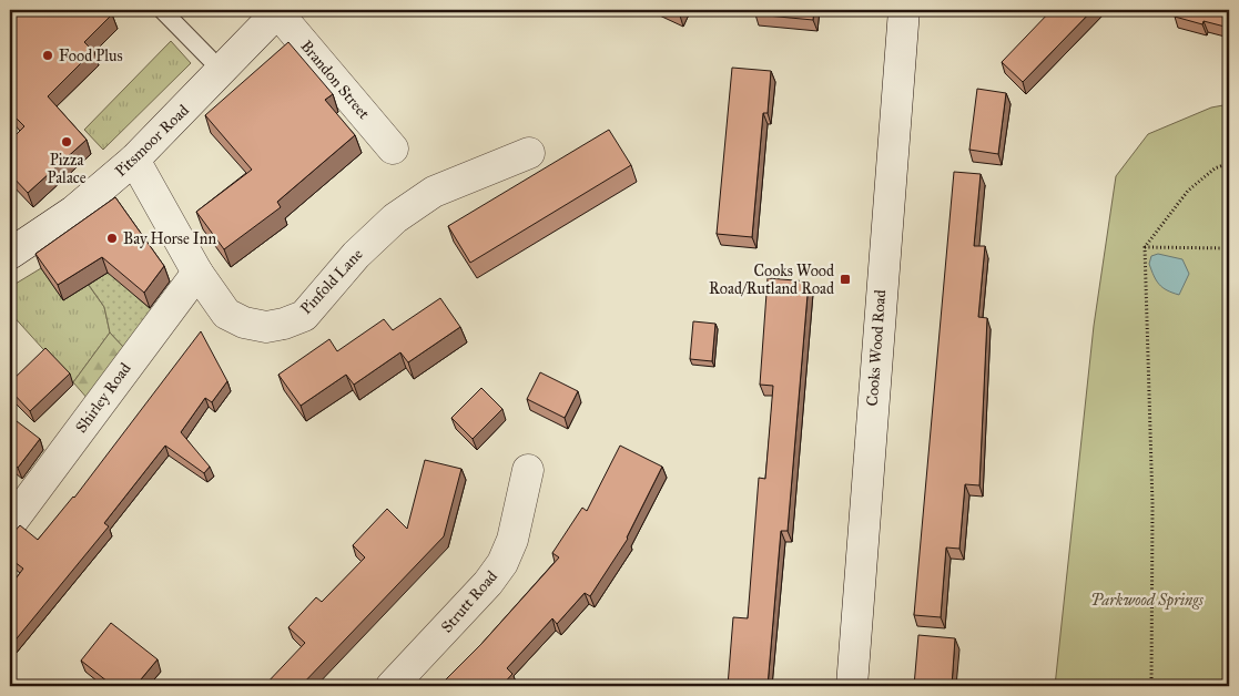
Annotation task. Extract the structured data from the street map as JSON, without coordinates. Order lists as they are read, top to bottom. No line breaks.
{"streets":{"street":["Brandon Street","Pitsmoor Road","Pinfold Lane","Cooks Wood Road","Shirley Road","Strutt Road"]},"crossings":[["Brandon Street","Pitsmoor Road"],["Pitsmoor Road","Pinfold Lane"],["Pinfold Lane","Shirley Road"]],"parks":["Parkwood Springs"],"places":{"other":["Food Plus","Pizza Palace","Bay Horse Inn"],"transit":["Cooks Wood Road/Rutland Road"]}}
